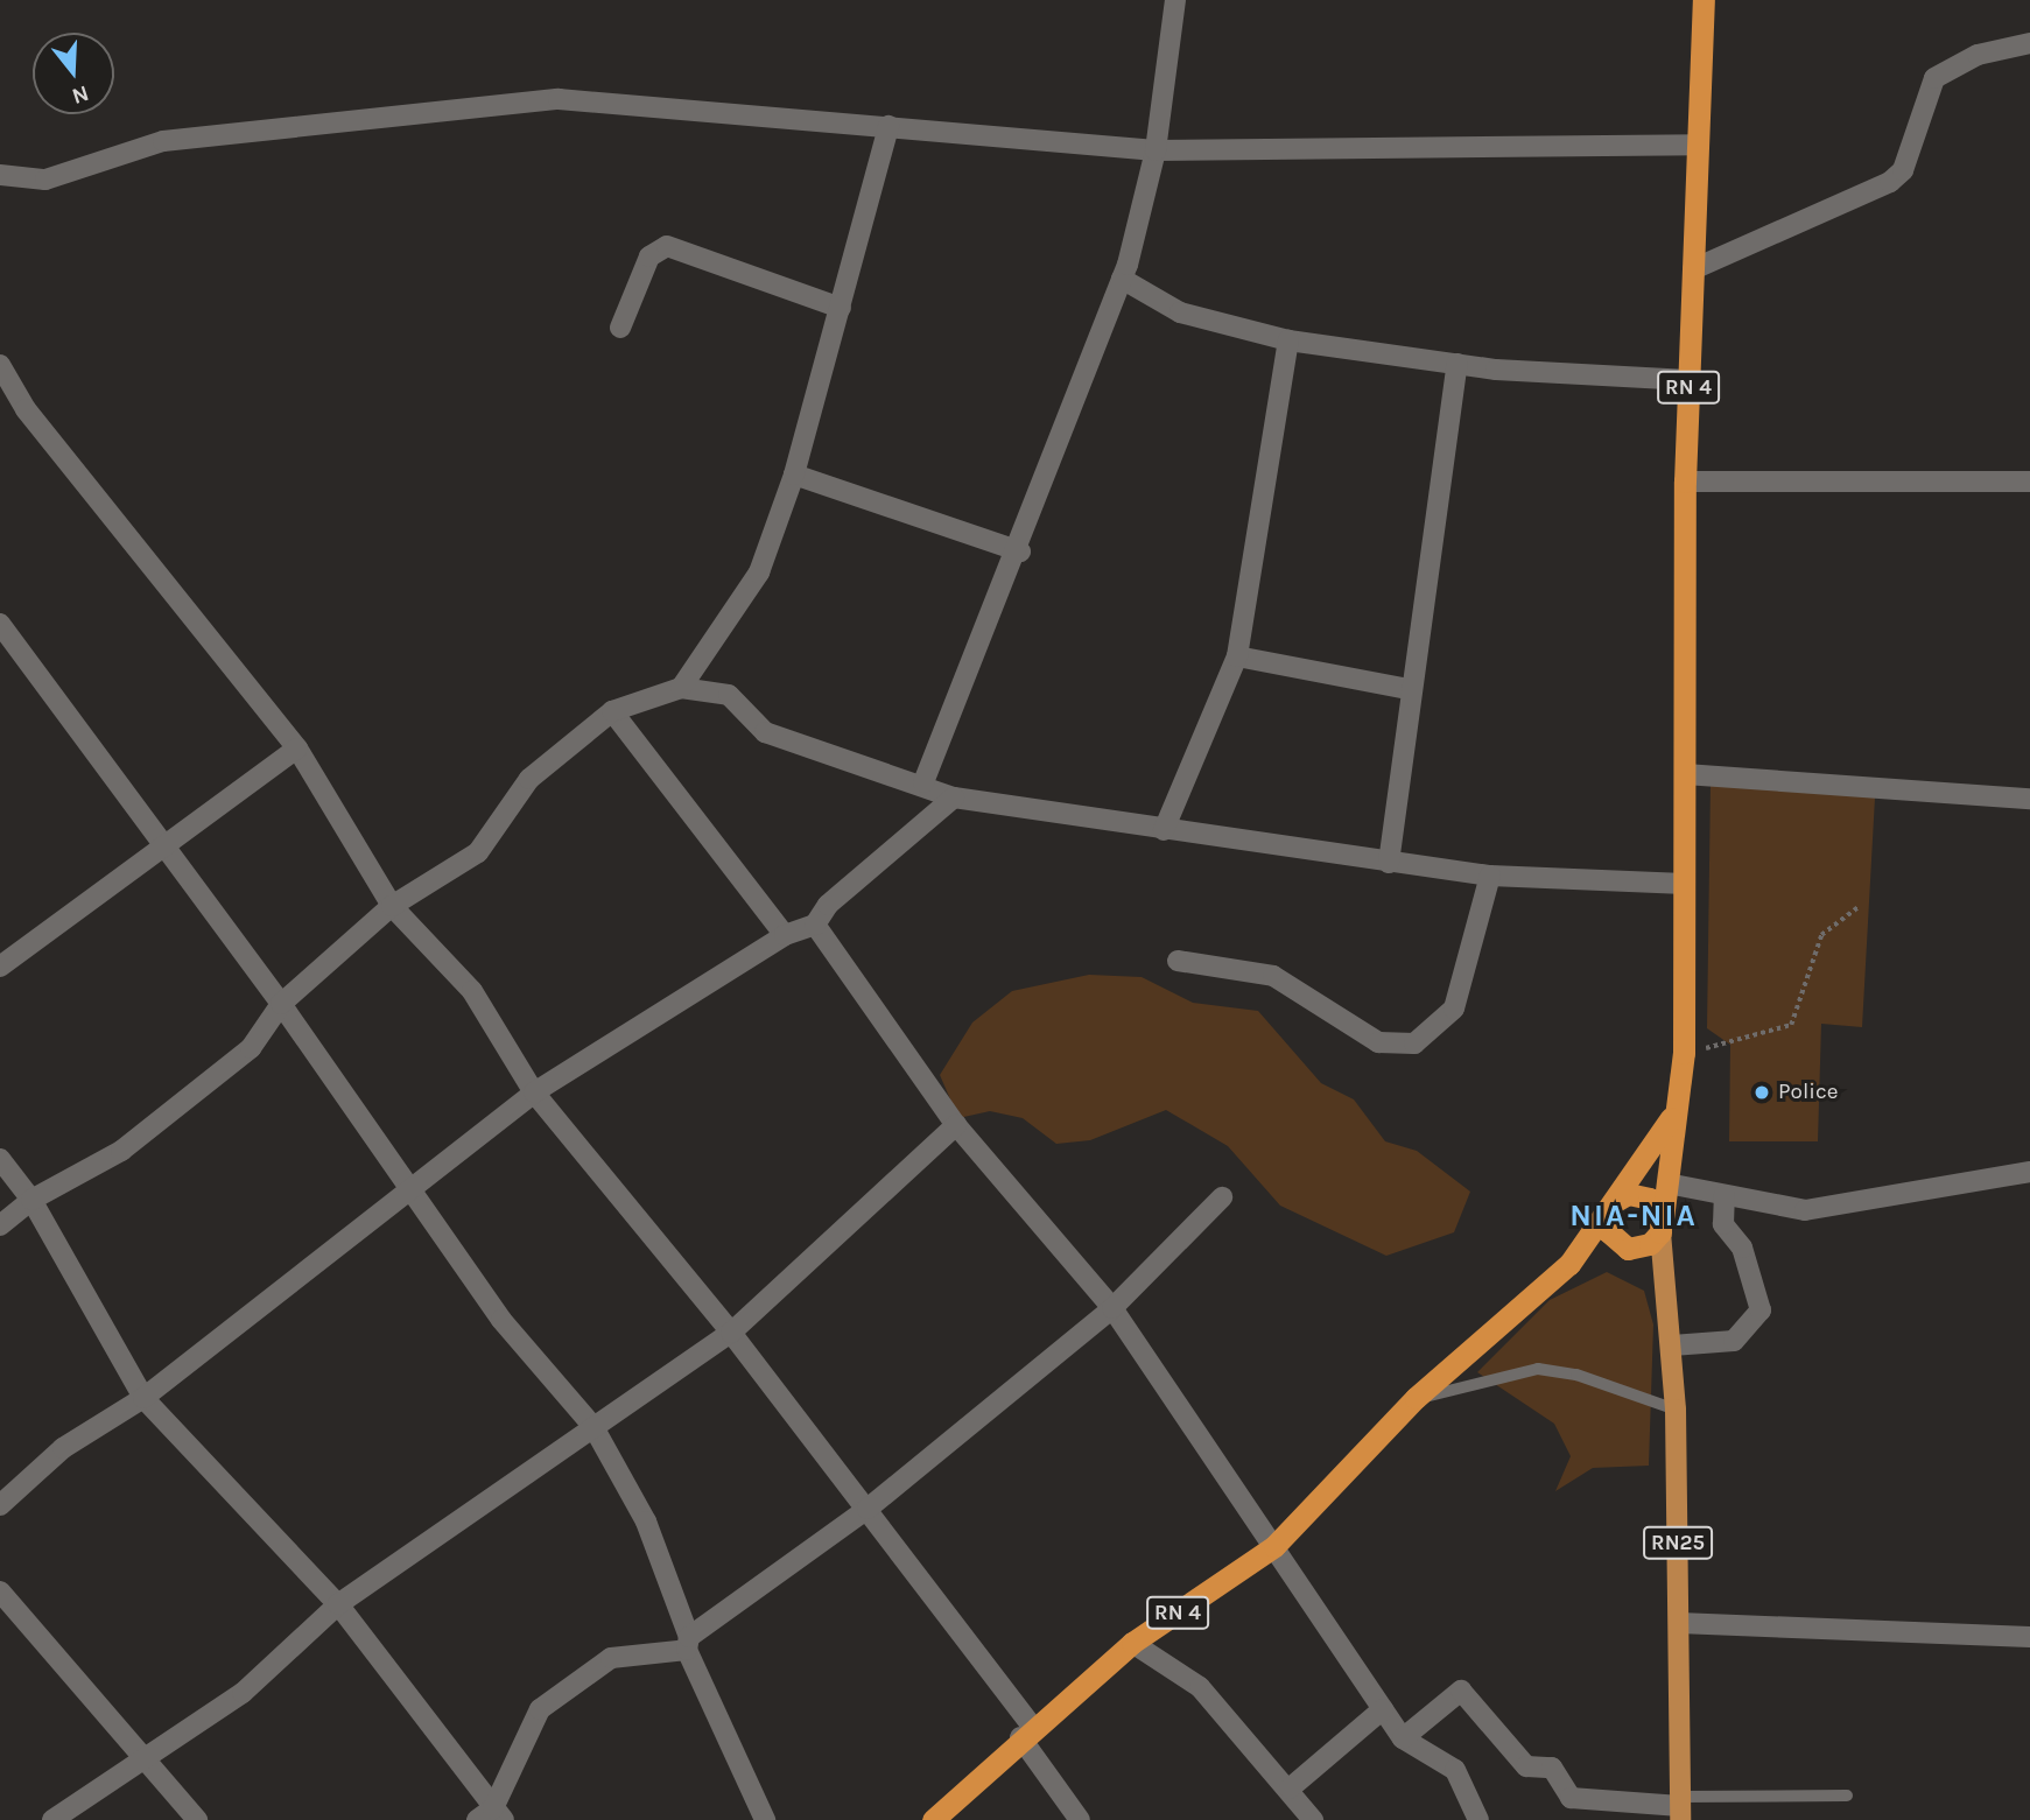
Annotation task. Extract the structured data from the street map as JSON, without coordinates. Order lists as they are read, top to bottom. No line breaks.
{"streets":{"highway":["RN 4"],"main road":["RN25"]},"crossings":[["RN 4","RN25"]],"districts":["NIA-NIA"],"places":["Police"],"north":"bottom"}
